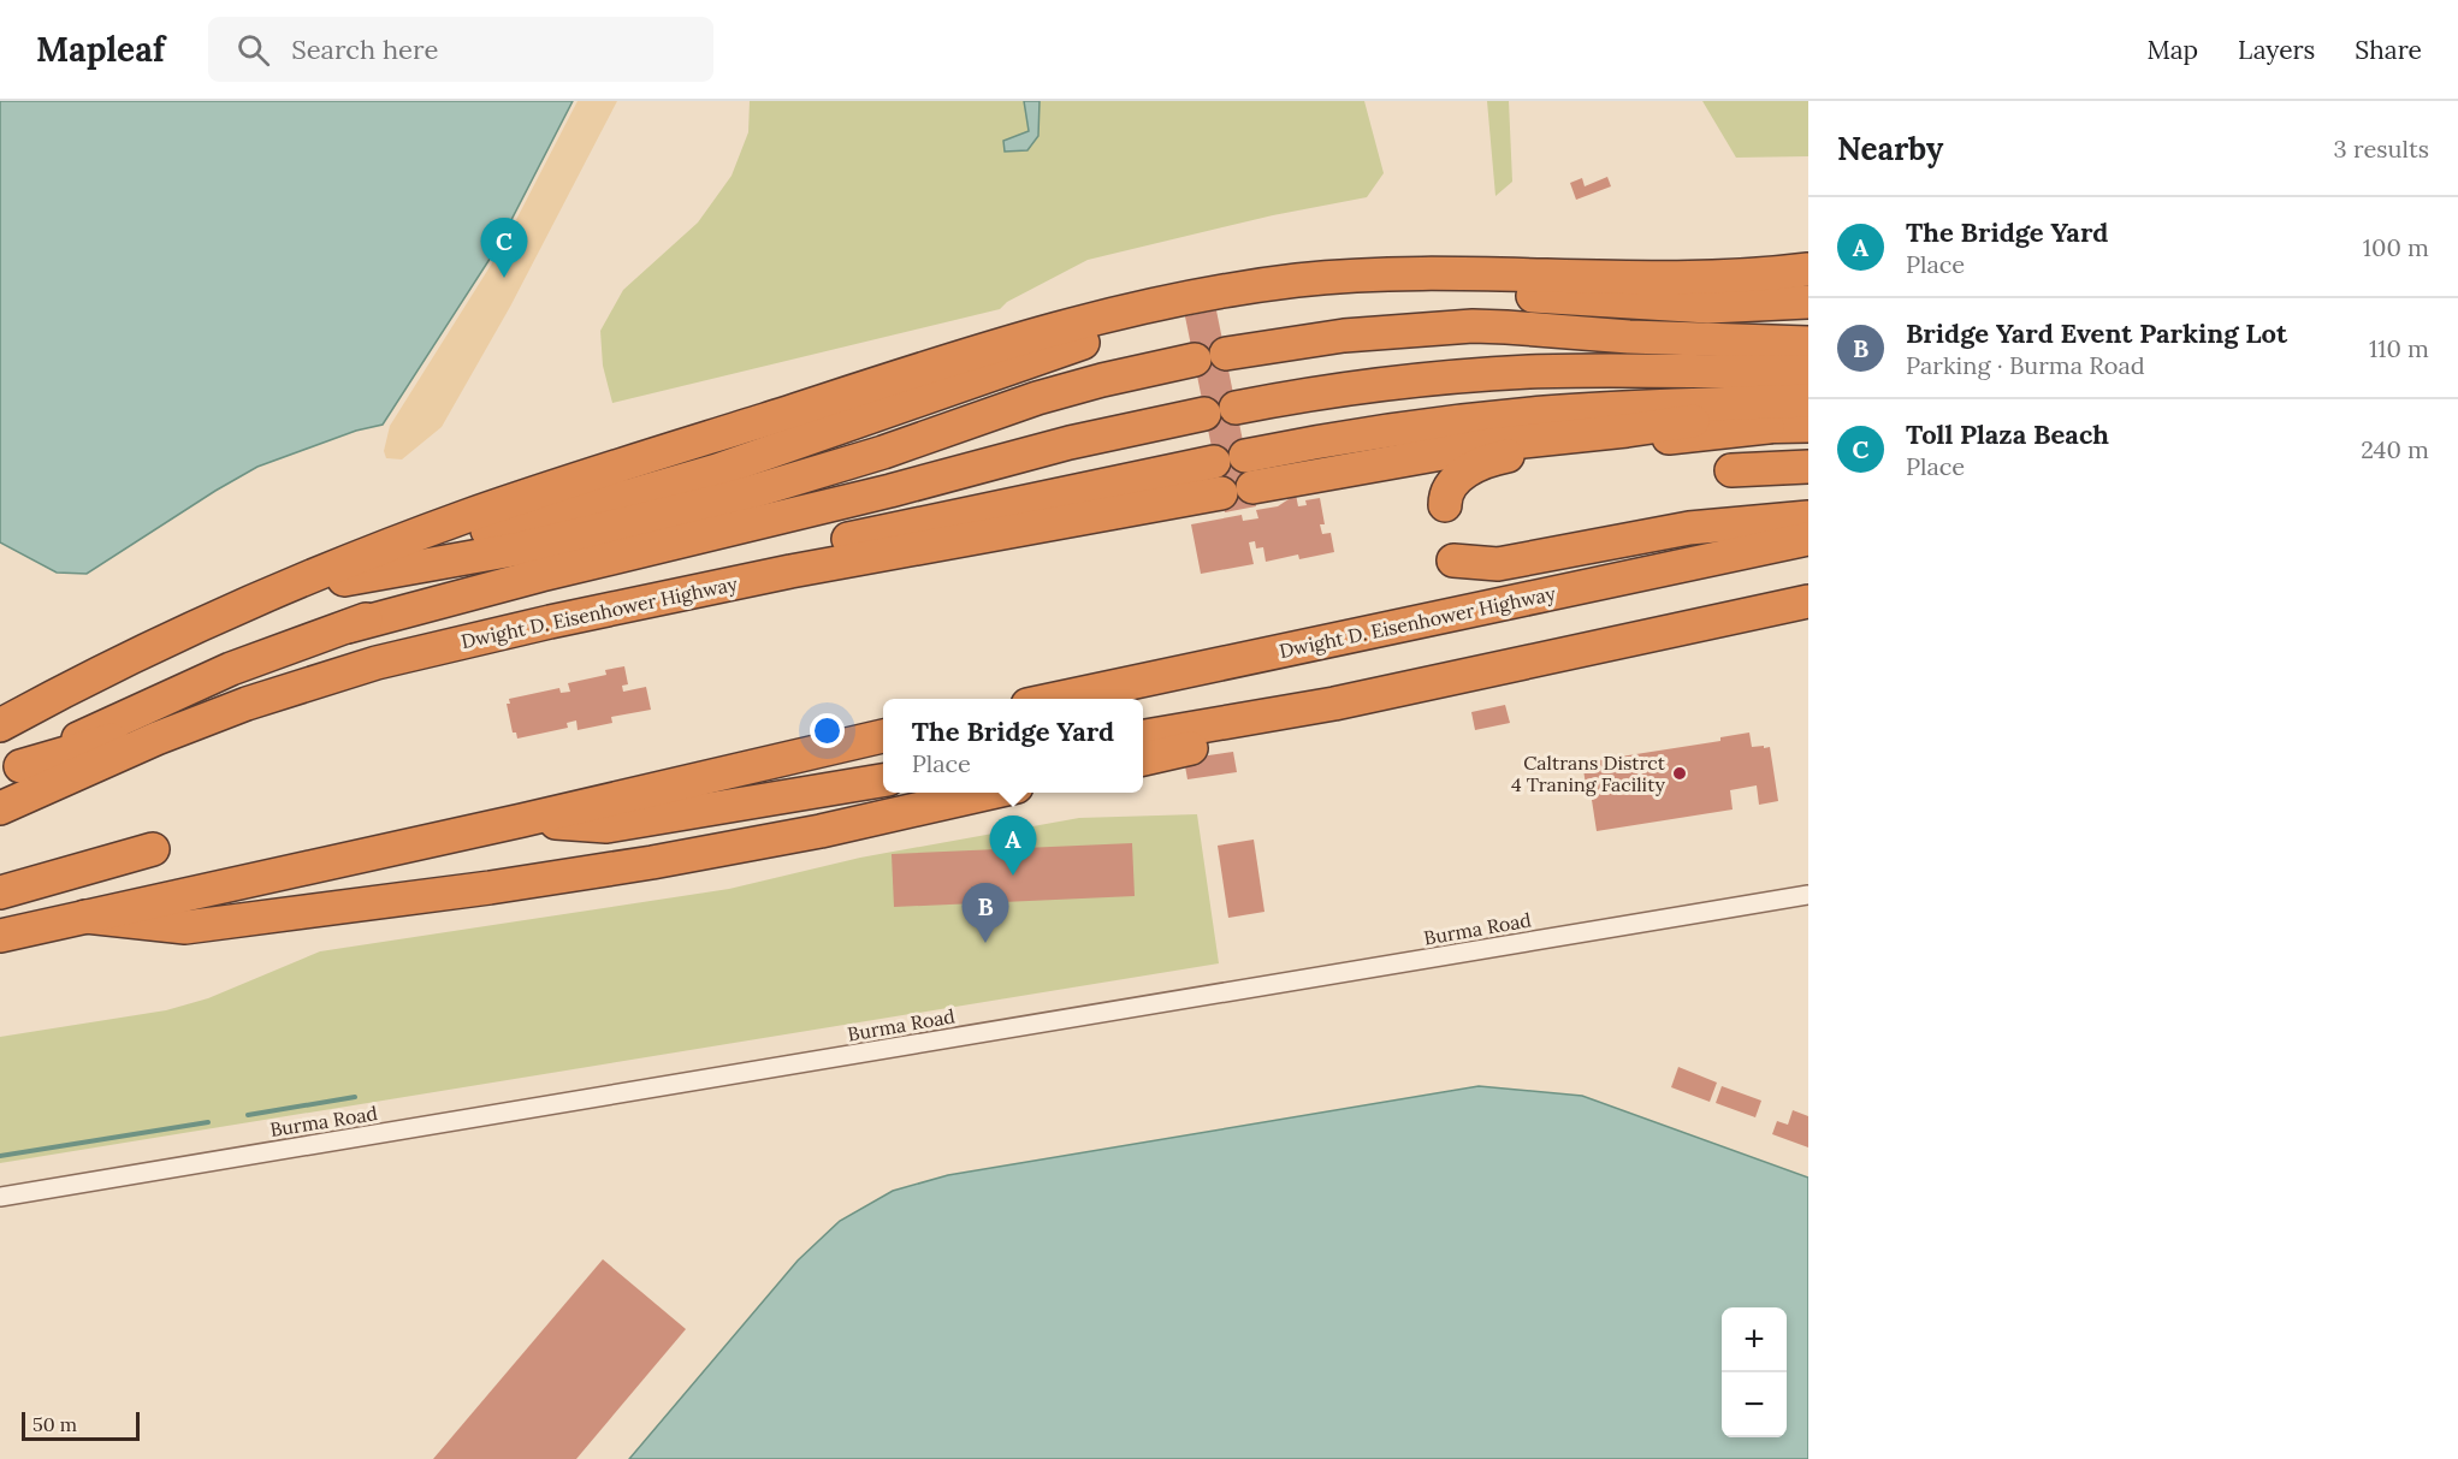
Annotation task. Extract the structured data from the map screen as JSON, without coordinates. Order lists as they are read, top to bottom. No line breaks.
{"streets":{"highway":["Dwight D. Eisenhower Highway"],"street":["Burma Road"]},"places":["Caltrans Distrct 4 Traning Facility"],"scale_bar":"50 m","page":{"header":"Mapleaf","search":"Search here","nav":["Map","Layers","Share"],"heading":["Nearby","3 results"],"list":[{"mark":"A","name":"The Bridge Yard","note":"Place","value":"100 m"},{"mark":"B","name":"Bridge Yard Event Parking Lot","note":"Parking · Burma Road","value":"110 m"},{"mark":"C","name":"Toll Plaza Beach","note":"Place","value":"240 m"}],"pins":["C","A","B"],"popup":["The Bridge Yard","Place"],"map_buttons":["+","−"],"scale":"50 m"}}
